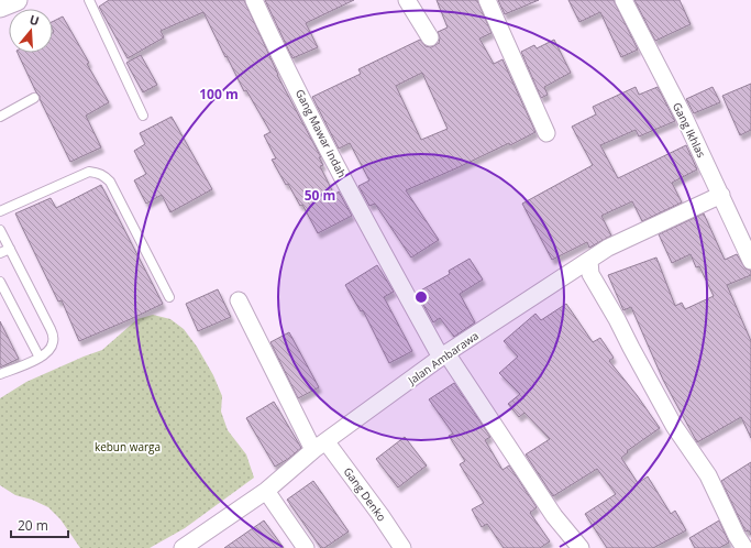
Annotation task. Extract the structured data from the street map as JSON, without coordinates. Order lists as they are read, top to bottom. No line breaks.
{"streets":{"street":["Gang Ikhlas","Gang Mawar Indah","Jalan Ambarawa","Gang Denko"]},"crossings":[["Gang Ikhlas","Jalan Ambarawa"],["Gang Mawar Indah","Jalan Ambarawa"],["Jalan Ambarawa","Gang Denko"]],"parks":["kebun warga"],"scale_bar":"20 m","north":"top","rings":["100 m","50 m"]}
